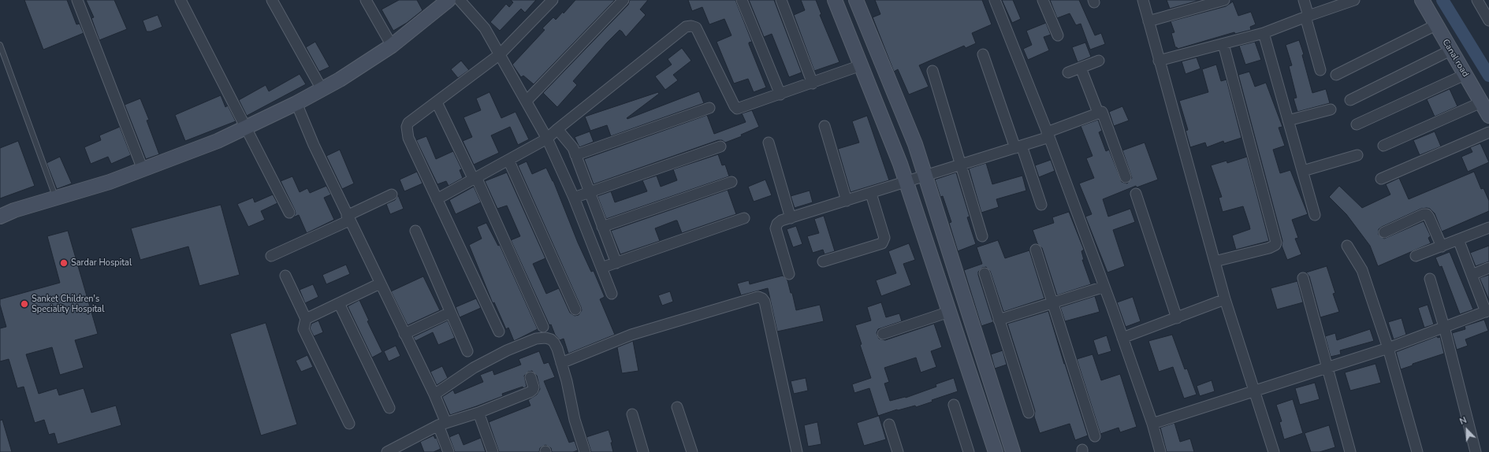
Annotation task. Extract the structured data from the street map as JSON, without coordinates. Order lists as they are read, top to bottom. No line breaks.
{"streets":{"street":["Canal road"]},"places":["Sardar Hospital","Sanket Children's Speciality Hospital"],"north":"top left"}
